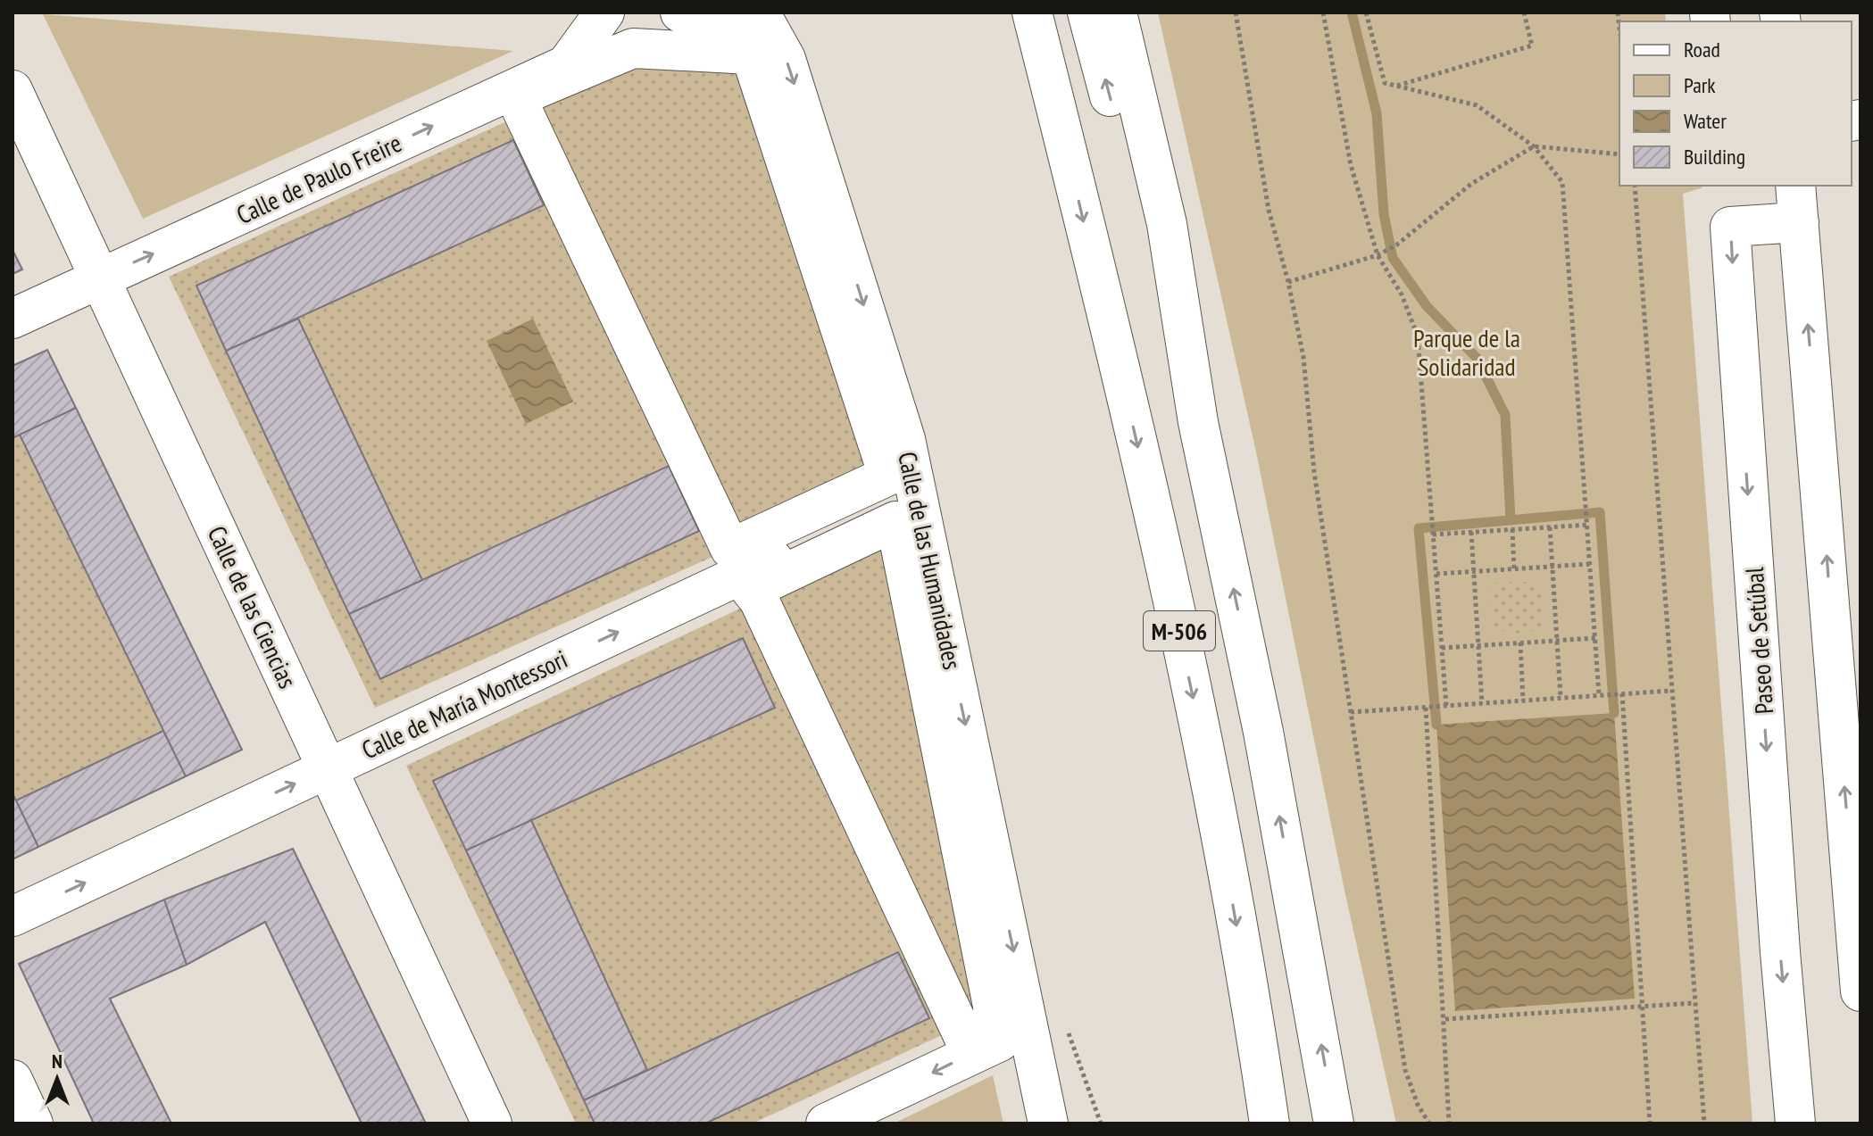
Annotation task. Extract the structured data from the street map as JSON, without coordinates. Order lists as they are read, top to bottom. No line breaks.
{"streets":{"main road":["Calle de Paulo Freire","Calle de las Humanidades","Calle de las Ciencias","M-506","Paseo de Setúbal","Calle de María Montessori"]},"crossings":[["Calle de Paulo Freire","Calle de las Ciencias"],["Calle de las Humanidades","Calle de María Montessori"],["Calle de las Ciencias","Calle de María Montessori"]],"one_way":["Calle de Paulo Freire","Calle de María Montessori"],"parks":["Parque de la Solidaridad"],"legend":["Road","Park","Water","Building"],"north":"top"}
